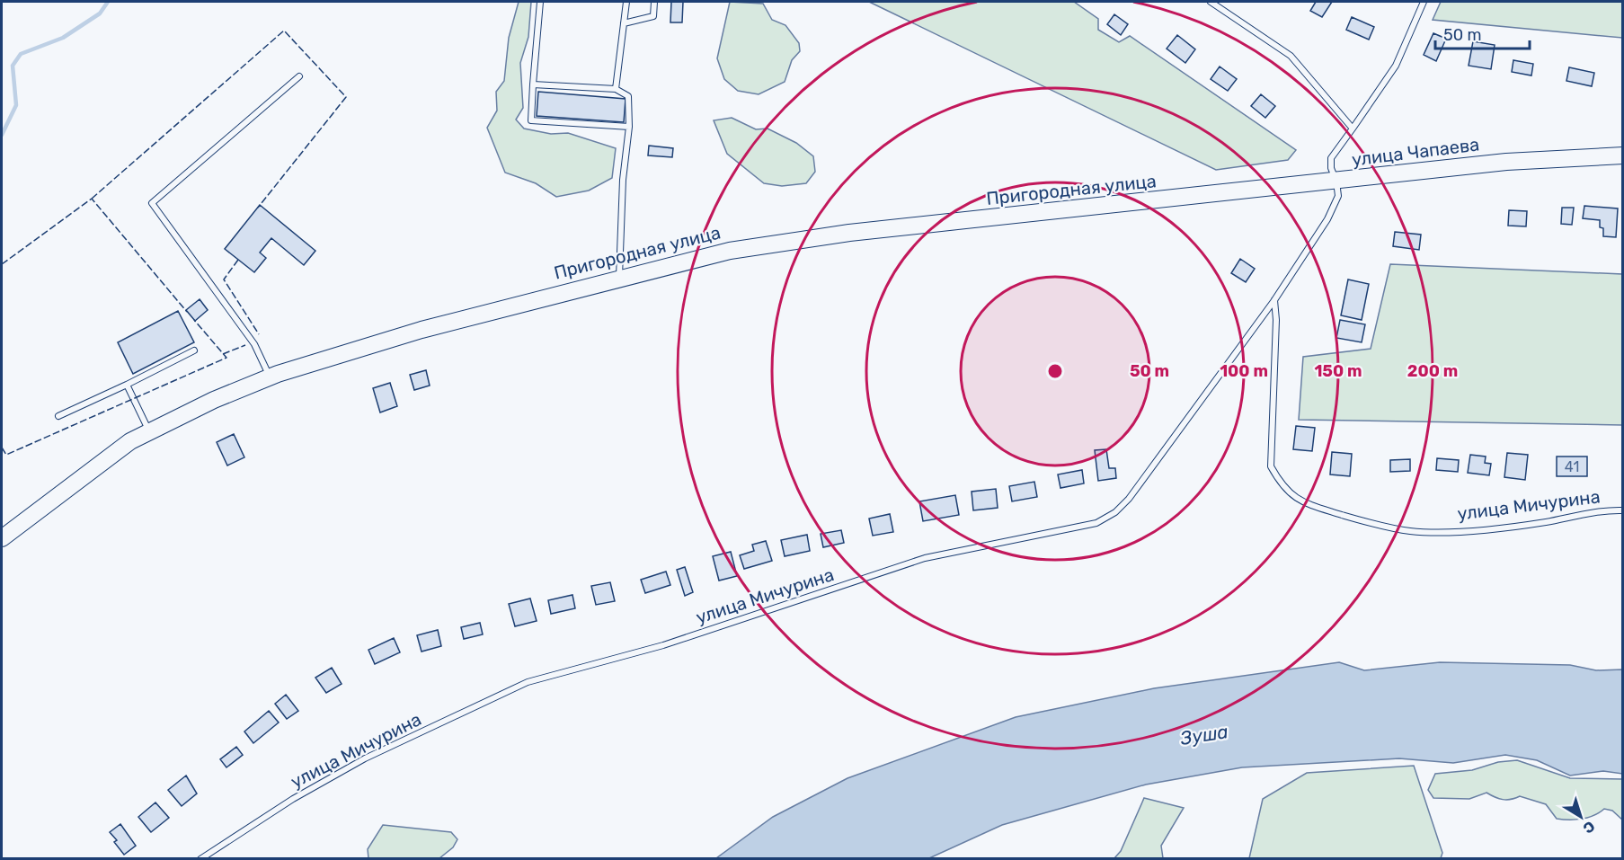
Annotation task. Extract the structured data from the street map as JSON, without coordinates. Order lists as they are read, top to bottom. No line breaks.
{"streets":{"street":["улица Чапаева","Пригородная улица"],"lane":["улица Мичурина"]},"crossings":[["улица Чапаева","Пригородная улица"],["улица Чапаева","улица Мичурина"],["Пригородная улица","улица Мичурина"]],"water":["Зуша"],"house_numbers":["41"],"scale_bar":"50 m","north":"bottom right","rings":["50 m","100 m","150 m","200 m"]}
